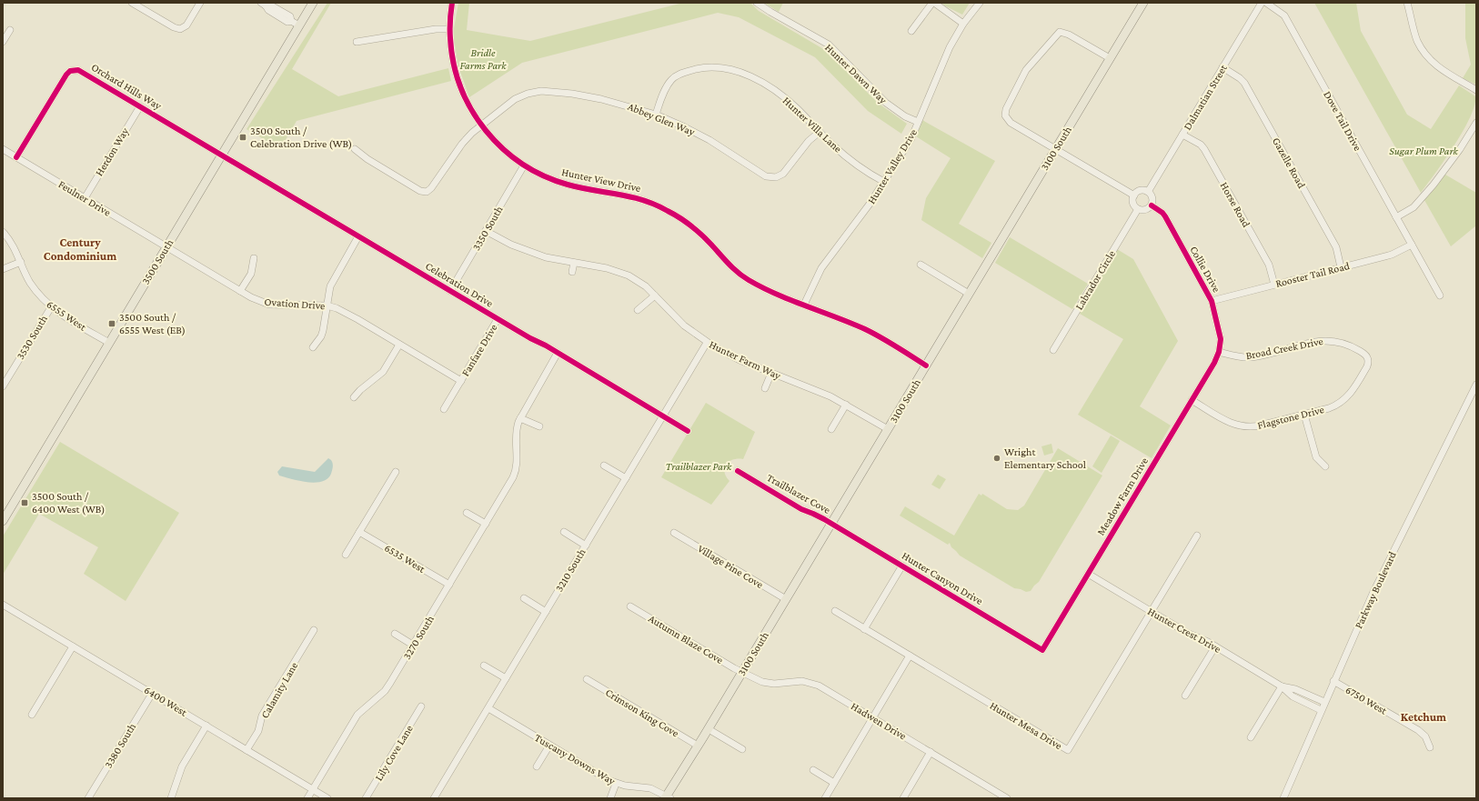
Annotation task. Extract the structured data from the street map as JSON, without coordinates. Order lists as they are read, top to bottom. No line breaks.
{"streets":{"main road":["3100 South","3500 South"],"street":["Hunter Dawn Way","Orchard Hills Way","Dalmatian Street","Abbey Glen Way","Dove Tail Drive","Hunter Villa Lane","Herdon Way","Gazelle Road","Hunter Valley Drive","Hunter View Drive","Feulner Drive","Horse Road","3350 South","Collie Drive","Rooster Tail Road","Labrador Circle","Celebration Drive","Ovation Drive","6555 West","3530 South","Broad Creek Drive","Fanfare Drive","Hunter Farm Way","Flagstone Drive","Trailblazer Cove","Meadow Farm Drive","6535 West","Village Pine Cove","3210 South","Hunter Canyon Drive","Parkway Boulevard","Hunter Crest Drive","3270 South","Autumn Blaze Cove","Calamity Lane","6750 West","6400 West","Crimson King Cove","Hadwen Drive","Hunter Mesa Drive","3380 South","Lily Cove Lane","Tuscany Downs Way"]},"crossings":[["Hunter Dawn Way","Hunter Valley Drive"],["Orchard Hills Way","Herdon Way"],["Orchard Hills Way","Feulner Drive"],["Orchard Hills Way","3500 South"],["Orchard Hills Way","Celebration Drive"],["Dalmatian Street","Gazelle Road"],["Dalmatian Street","Horse Road"],["Dalmatian Street","Collie Drive"],["Dalmatian Street","Labrador Circle"],["Abbey Glen Way","Hunter Villa Lane"],["Abbey Glen Way","Hunter View Drive"],["Dove Tail Drive","Rooster Tail Road"],["Hunter Villa Lane","Hunter Valley Drive"],["3100 South","Hunter View Drive"],["3100 South","Hunter Farm Way"],["3100 South","Trailblazer Cove"],["3100 South","Village Pine Cove"],["3100 South","Hunter Canyon Drive"],["3100 South","Autumn Blaze Cove"],["3100 South","Crimson King Cove"],["3100 South","Hadwen Drive"],["3100 South","Tuscany Downs Way"],["Herdon Way","Feulner Drive"],["Gazelle Road","Rooster Tail Road"],["Hunter Valley Drive","Hunter View Drive"],["Hunter View Drive","3350 South"],["Feulner Drive","3500 South"],["Feulner Drive","Ovation Drive"],["Horse Road","Rooster Tail Road"],["3350 South","Celebration Drive"],["3350 South","Hunter Farm Way"],["3500 South","Celebration Drive"],["3500 South","Ovation Drive"],["3500 South","6555 West"],["Collie Drive","Rooster Tail Road"],["Collie Drive","Labrador Circle"],["Collie Drive","Broad Creek Drive"],["Collie Drive","Meadow Farm Drive"],["Celebration Drive","Fanfare Drive"],["Celebration Drive","3210 South"],["Celebration Drive","3270 South"],["Ovation Drive","Fanfare Drive"],["6555 West","3530 South"],["Broad Creek Drive","Flagstone Drive"],["Broad Creek Drive","Meadow Farm Drive"],["Hunter Farm Way","3210 South"],["Flagstone Drive","Meadow Farm Drive"],["Trailblazer Cove","Hunter Canyon Drive"],["Meadow Farm Drive","Hunter Canyon Drive"],["Meadow Farm Drive","Hunter Crest Drive"],["6535 West","3270 South"],["3210 South","Tuscany Downs Way"],["Parkway Boulevard","Hunter Crest Drive"],["Parkway Boulevard","6750 West"],["Hunter Crest Drive","Hunter Mesa Drive"],["3270 South","6400 West"],["Autumn Blaze Cove","Hadwen Drive"],["Calamity Lane","6400 West"],["6400 West","3380 South"]],"districts":["Century Condominium","Ketchum"],"parks":["Bridle Farms Park","Sugar Plum Park","Trailblazer Park"],"places":{"transit":["3500 South / Celebration Drive (WB)","3500 South / 6555 West (EB)","3500 South / 6400 West (WB)"],"other":["Wright Elementary School"]}}
